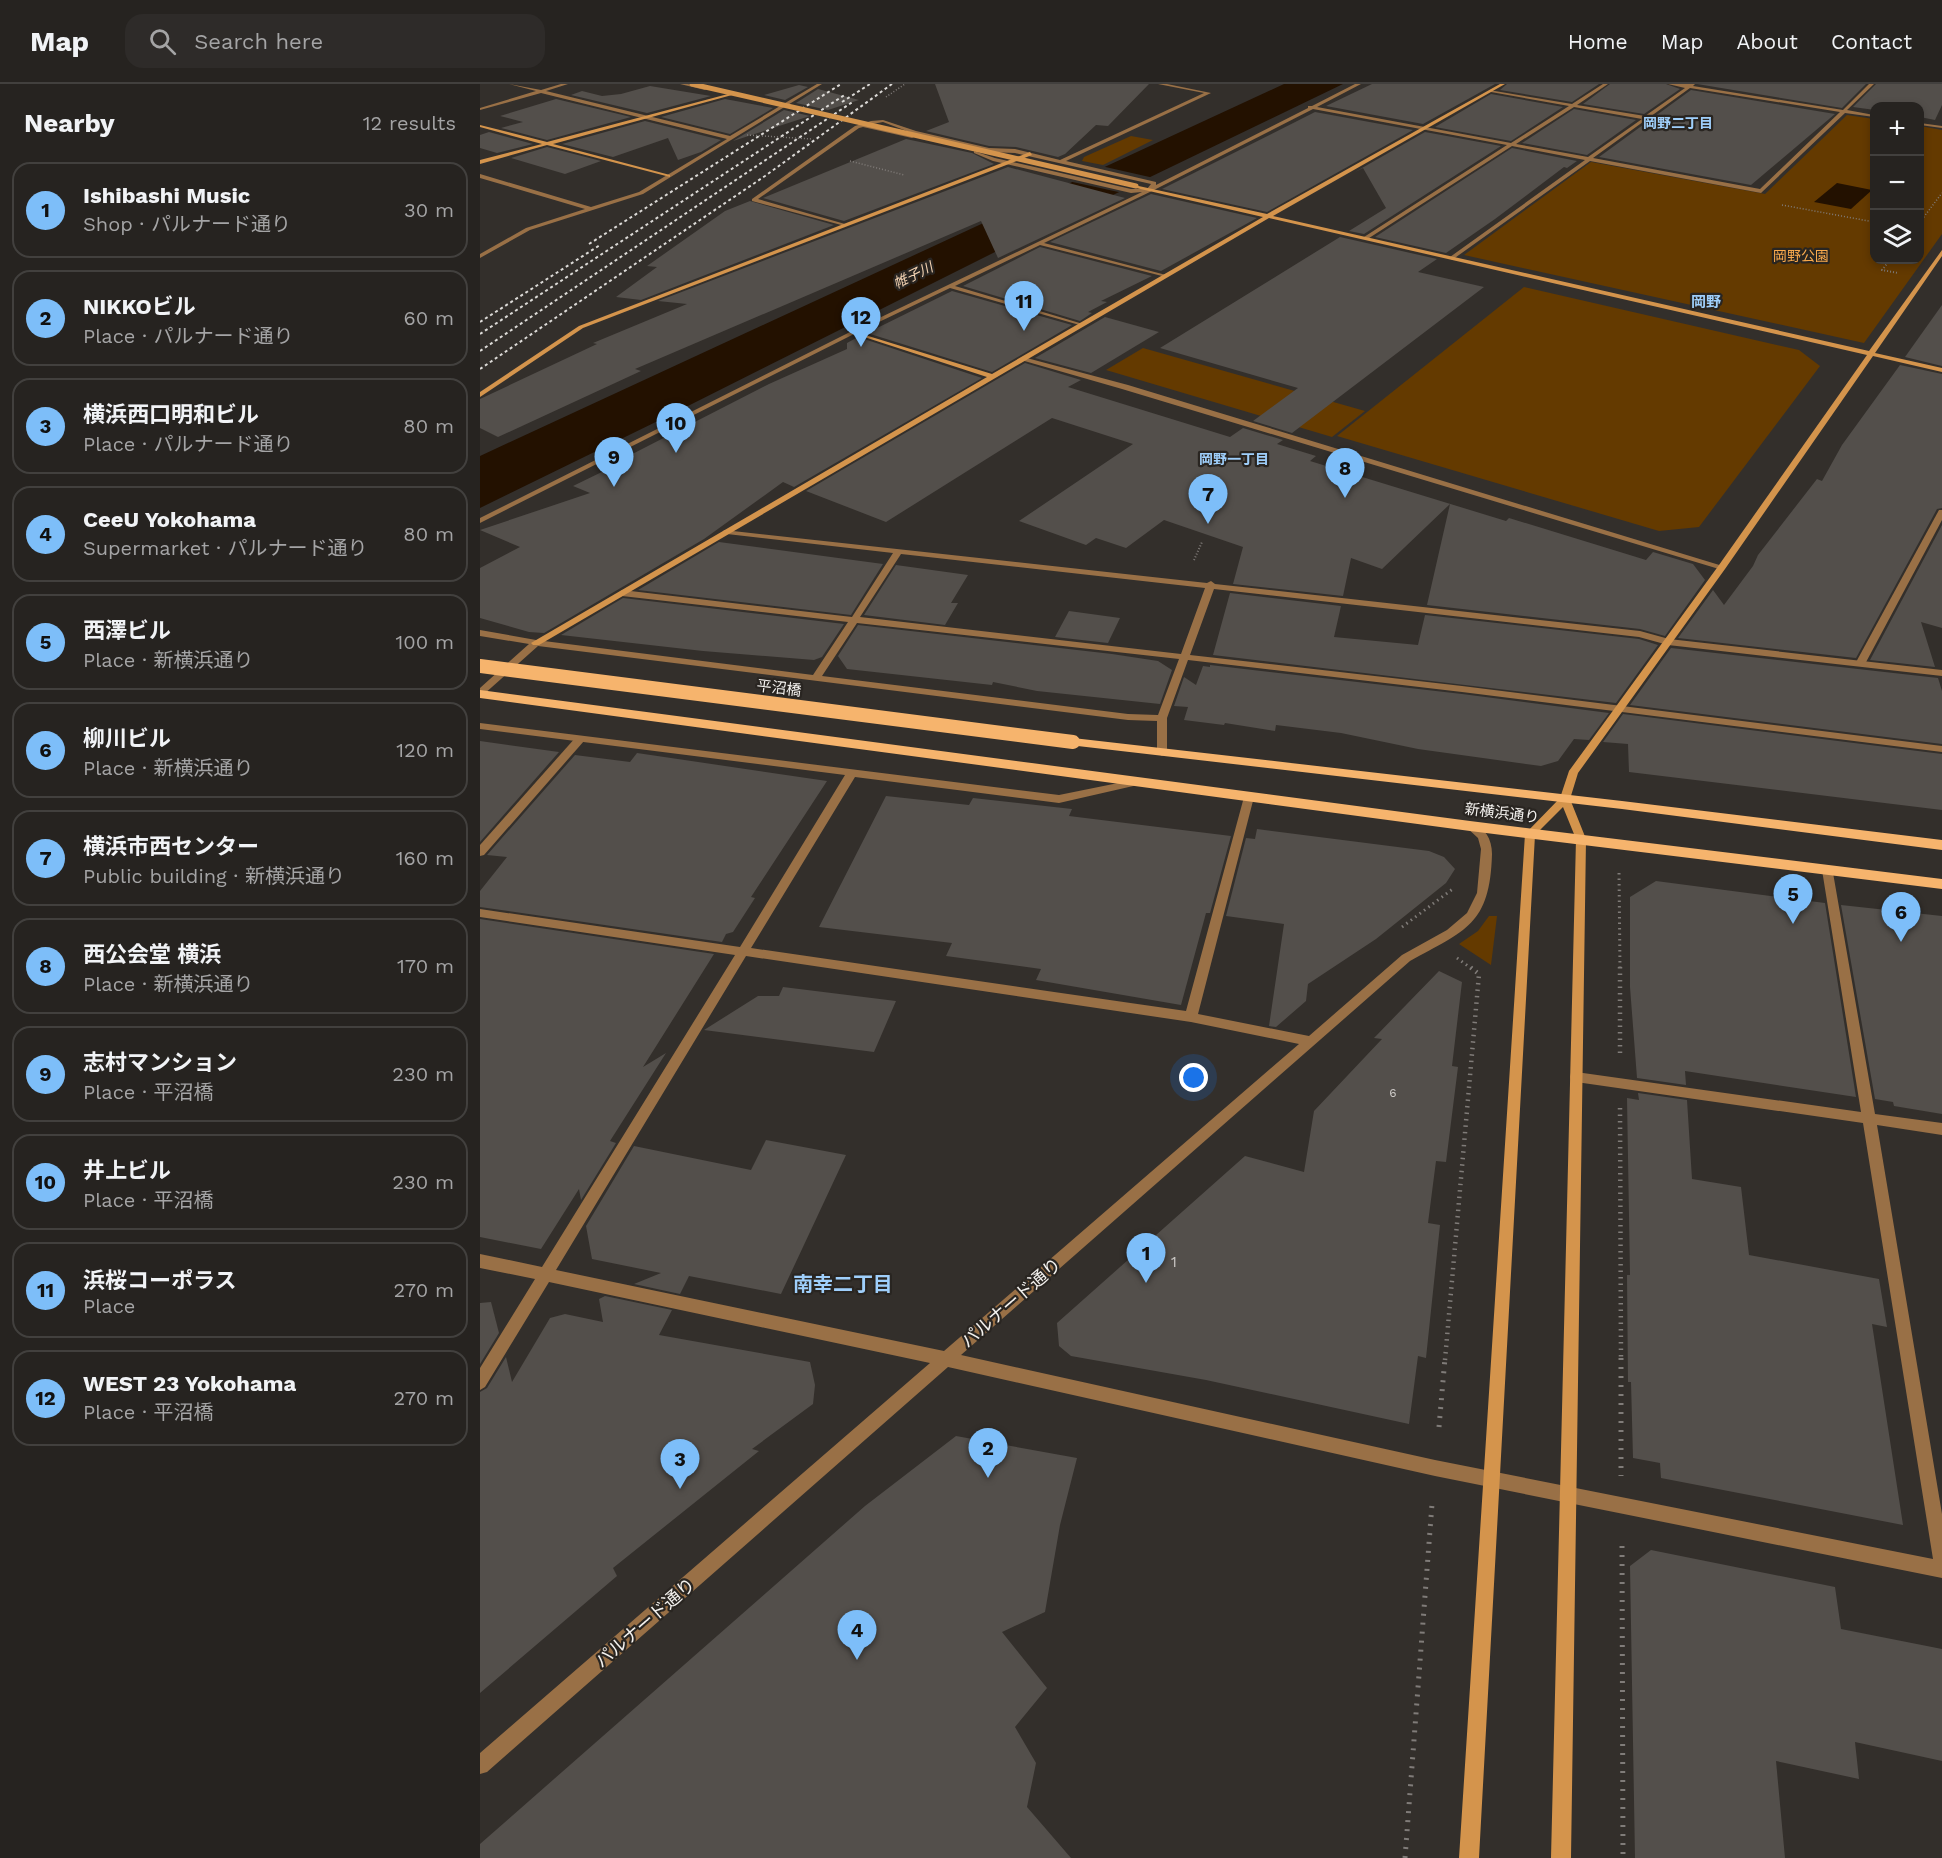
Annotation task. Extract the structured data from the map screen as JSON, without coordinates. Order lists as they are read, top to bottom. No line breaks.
{"streets":{"main road":["平沼橋","新横浜通り"],"street":["パルナード通り"]},"crossings":[["平沼橋","新横浜通り"],["新横浜通り","パルナード通り"]],"districts":["岡野二丁目","岡野","岡野一丁目","南幸二丁目"],"water":["帷子川"],"parks":["岡野公園"],"house_numbers":["6","1"],"page":{"header":"Map","search":"Search here","nav":["Home","Map","About","Contact"],"heading":["Nearby","12 results"],"map_buttons":["+","−"],"list":[{"mark":"1","name":"Ishibashi Music","note":"Shop · パルナード通り","value":"30 m"},{"mark":"2","name":"NIKKOビル","note":"Place · パルナード通り","value":"60 m"},{"mark":"3","name":"横浜西口明和ビル","note":"Place · パルナード通り","value":"80 m"},{"mark":"4","name":"CeeU Yokohama","note":"Supermarket · パルナード通り","value":"80 m"},{"mark":"5","name":"西澤ビル","note":"Place · 新横浜通り","value":"100 m"},{"mark":"6","name":"柳川ビル","note":"Place · 新横浜通り","value":"120 m"},{"mark":"7","name":"横浜市西センター","note":"Public building · 新横浜通り","value":"160 m"},{"mark":"8","name":"西公会堂 横浜","note":"Place · 新横浜通り","value":"170 m"},{"mark":"9","name":"志村マンション","note":"Place · 平沼橋","value":"230 m"},{"mark":"10","name":"井上ビル","note":"Place · 平沼橋","value":"230 m"},{"mark":"11","name":"浜桜コーポラス","note":"Place","value":"270 m"},{"mark":"12","name":"WEST 23 Yokohama","note":"Place · 平沼橋","value":"270 m"}],"pins":["11","12","10","9","8","7","5","6","1","2","3","4"]}}
